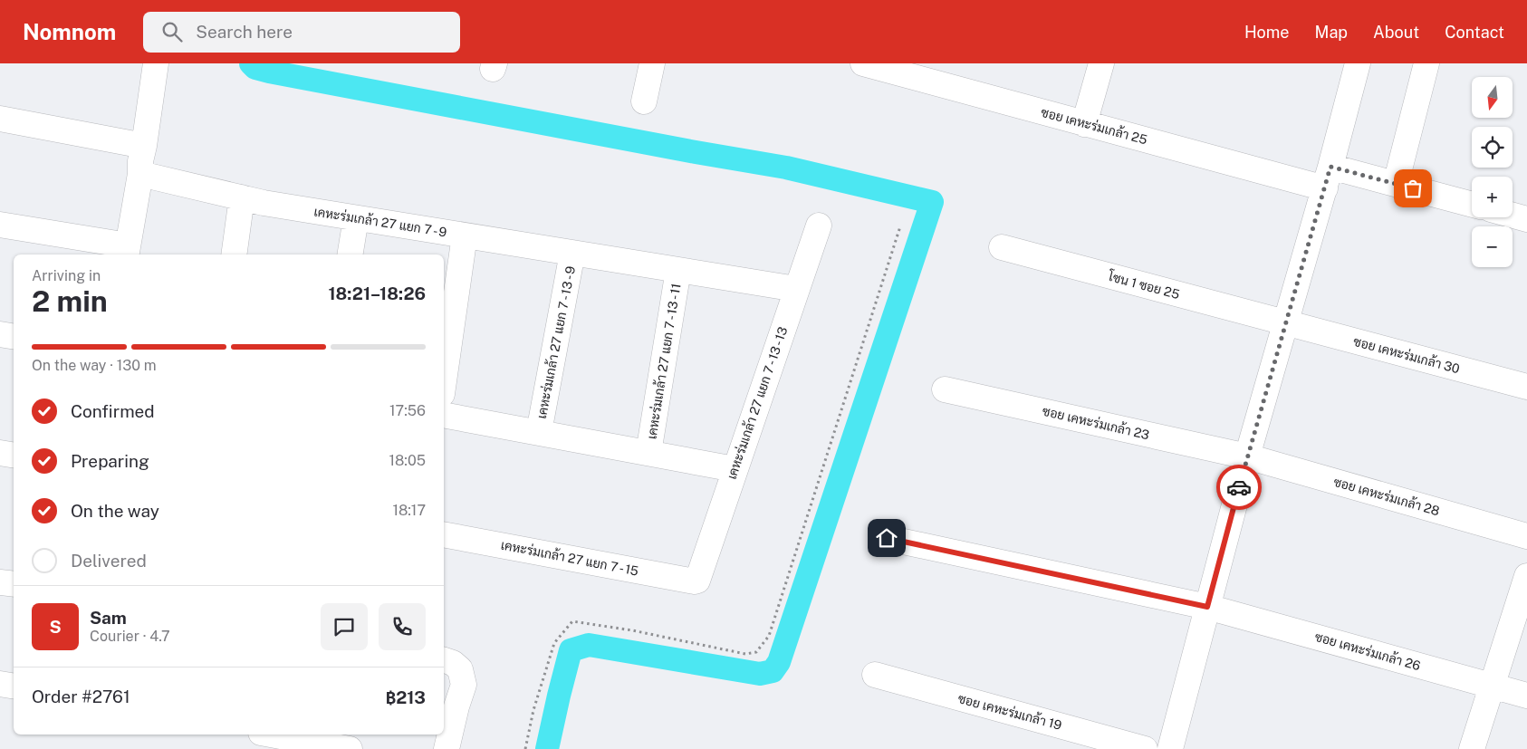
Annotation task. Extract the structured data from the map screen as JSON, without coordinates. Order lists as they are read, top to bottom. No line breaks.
{"streets":{"street":["ซอย เคหะร่มเกล้า 25","เคหะร่มเกล้า 27 แยก 7 - 9","โซน 1 ซอย 25","เคหะร่มเกล้า 27 แยก 7 - 13 - 9","ซอย เคหะร่มเกล้า 30","เคหะร่มเกล้า 27 แยก 7 - 13 - 11","เคหะร่มเกล้า 27 แยก 7 - 13 - 13","ซอย เคหะร่มเกล้า 23","ซอย เคหะร่มเกล้า 28","เคหะร่มเกล้า 27 แยก 7 - 15","ซอย เคหะร่มเกล้า 26","ซอย เคหะร่มเกล้า 19"]},"crossings":[["เคหะร่มเกล้า 27 แยก 7 - 9","เคหะร่มเกล้า 27 แยก 7 - 13 - 9"],["เคหะร่มเกล้า 27 แยก 7 - 9","เคหะร่มเกล้า 27 แยก 7 - 13 - 11"],["เคหะร่มเกล้า 27 แยก 7 - 9","เคหะร่มเกล้า 27 แยก 7 - 13 - 13"],["โซน 1 ซอย 25","ซอย เคหะร่มเกล้า 30"],["เคหะร่มเกล้า 27 แยก 7 - 13 - 13","เคหะร่มเกล้า 27 แยก 7 - 15"],["ซอย เคหะร่มเกล้า 23","ซอย เคหะร่มเกล้า 28"]],"north":"bottom","page":{"header":"Nomnom","search":"Search here","nav":["Home","Map","About","Contact"],"map_buttons":["+","−"],"heading":["2 min","Arriving in","18:21–18:26"],"panel":["Sam","Courier · 4.7","Order #2761","฿213"],"bar":"On the way · 130 m","list":[["Confirmed","17:56"],["Preparing","18:05"],["On the way","18:17"],"Delivered"],"round":"S"}}
